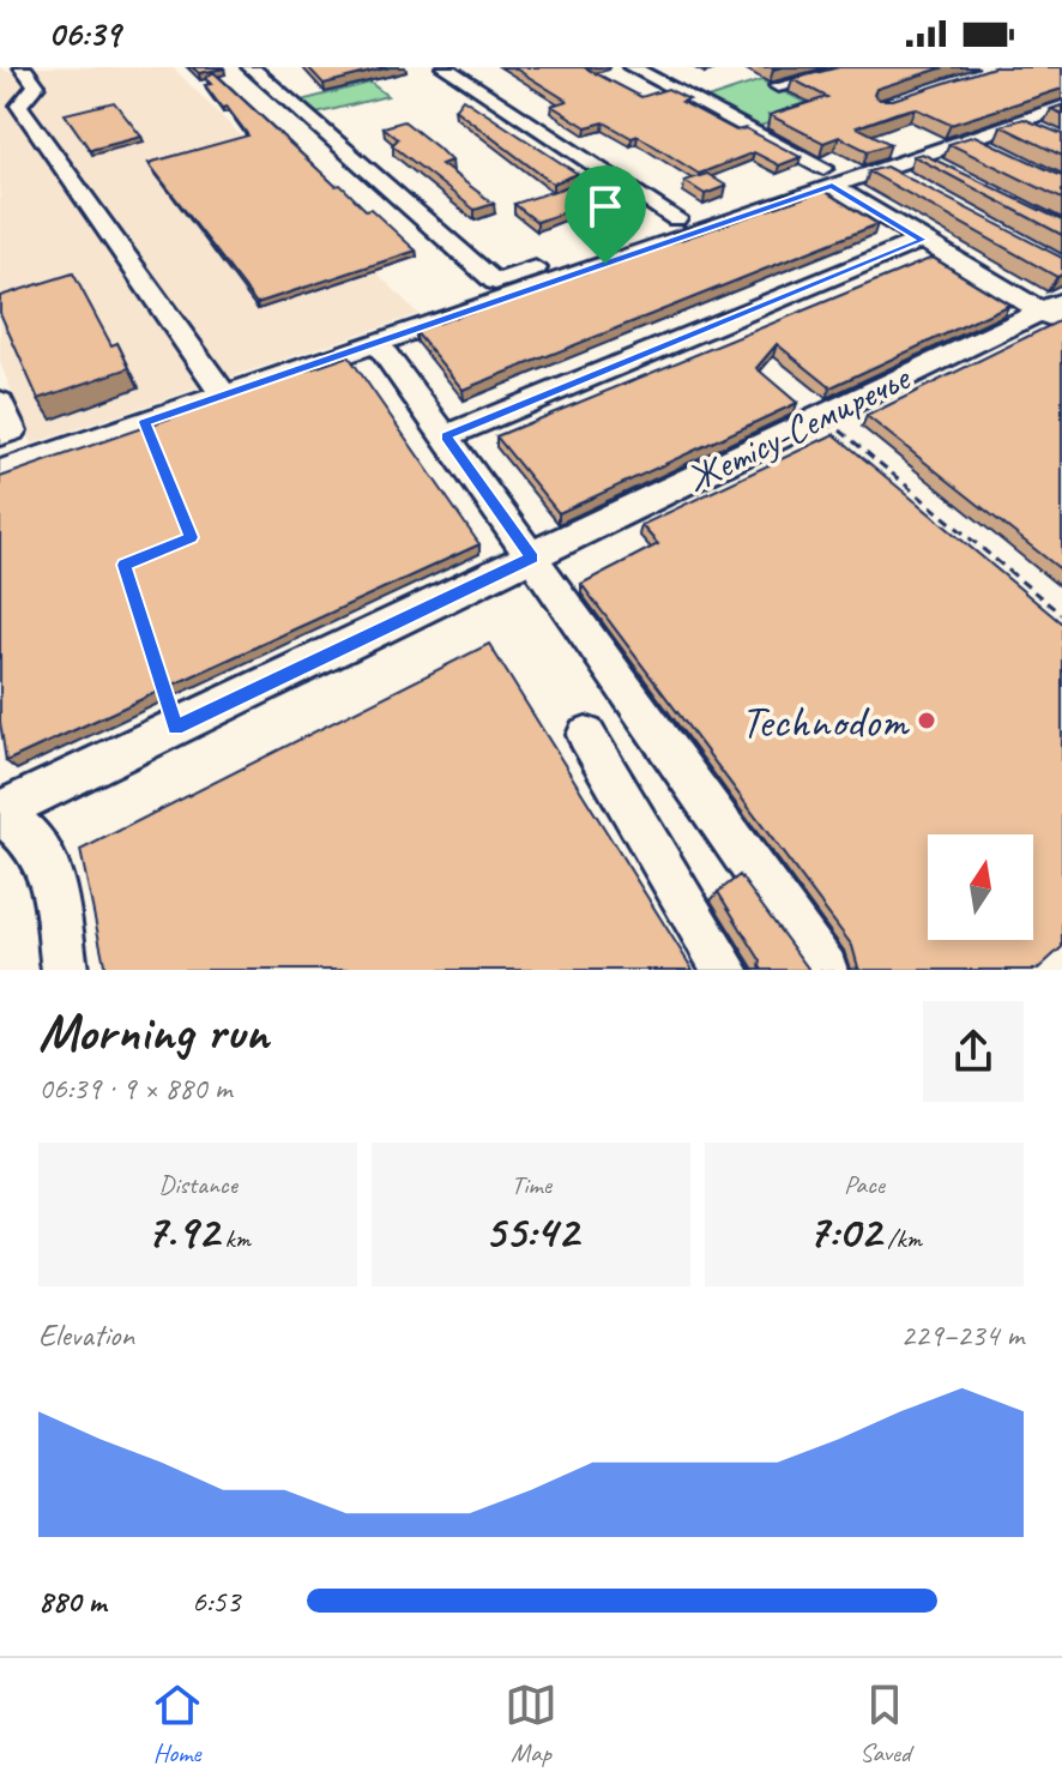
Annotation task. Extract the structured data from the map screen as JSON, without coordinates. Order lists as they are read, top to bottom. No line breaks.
{"streets":{"street":["Жетісу-Семиречье"]},"places":["Technodom"],"north":"top","page":{"status":"06:39","heading":["Morning run","06:39 · 9 × 880 m"],"stats":[["Distance","7.92 km"],["Time","55:42"],["Pace","7:02 /km"]],"chart":["Elevation","229–234 m"],"list":[{"name":"880 m","note":"6:53"}],"tabs":["Home","Map","Saved"]}}
